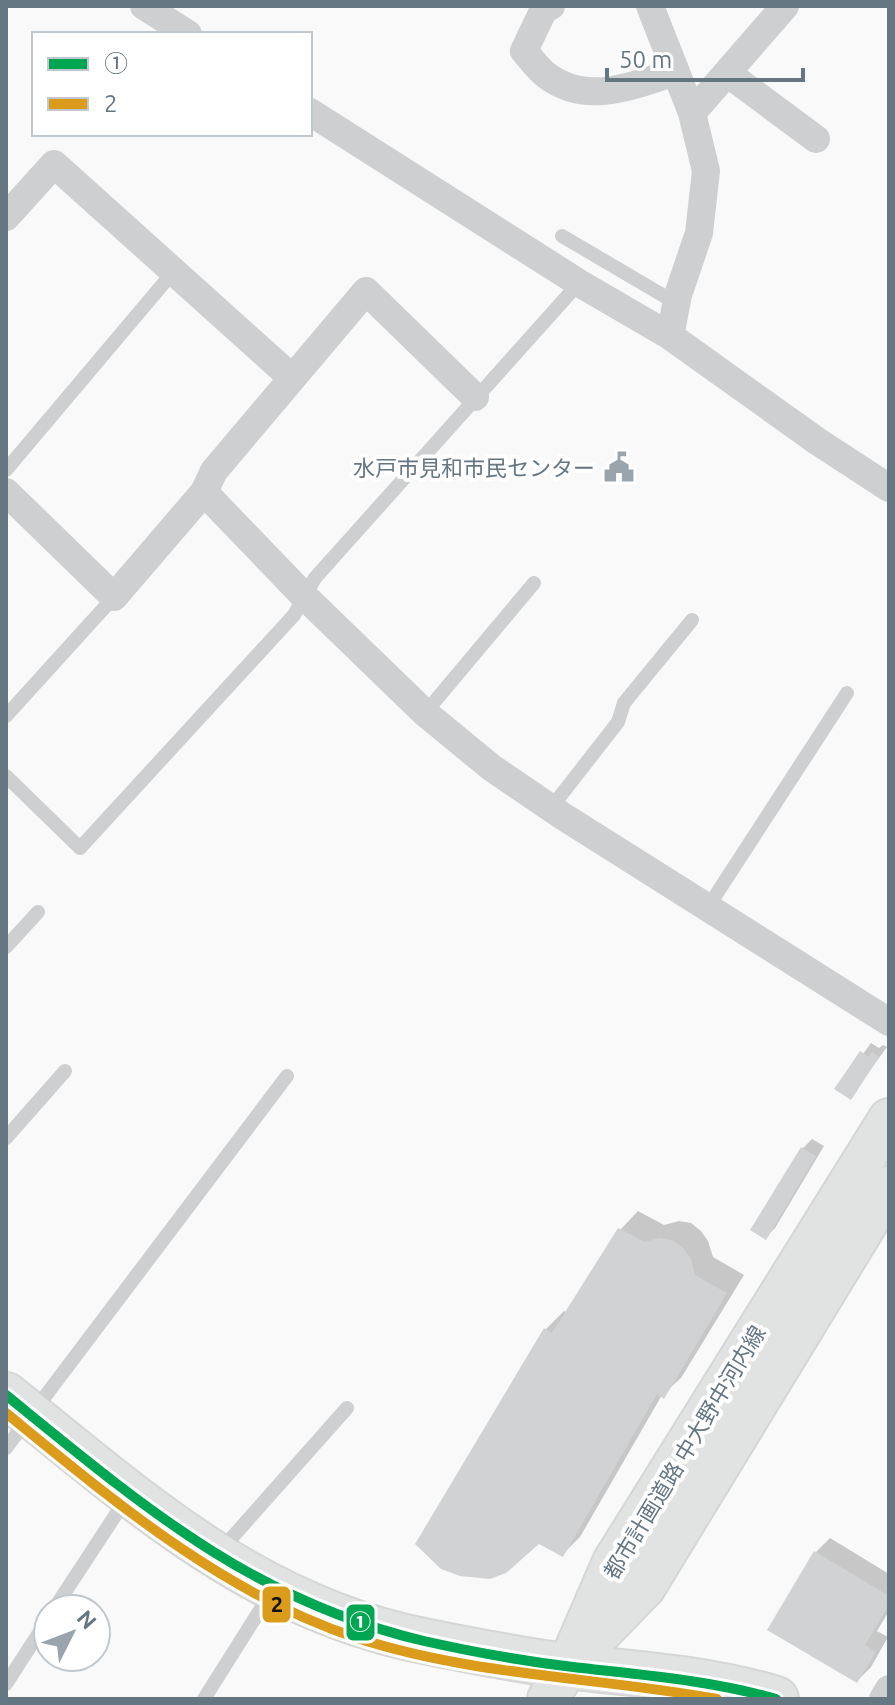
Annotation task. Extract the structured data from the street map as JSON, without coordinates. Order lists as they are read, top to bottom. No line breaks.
{"streets":{"street":["都市計画道路 中大野中河内線"]},"places":{"public building":["水戸市見和市民センター"]},"lines":["transit line ①","transit line 2"],"legend":["①","2"],"scale_bar":"50 m","north":"top right"}
